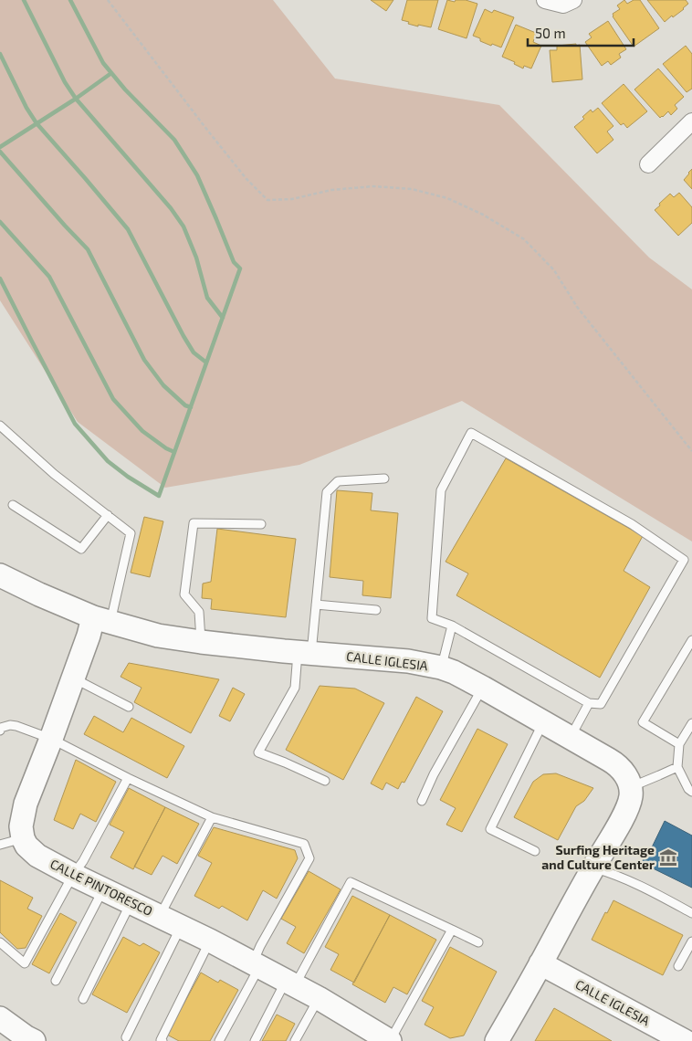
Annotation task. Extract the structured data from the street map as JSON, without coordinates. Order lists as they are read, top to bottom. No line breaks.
{"streets":{"street":["CALLE IGLESIA","CALLE PINTORESCO"]},"places":{"museum":["Surfing Heritage and Culture Center"]},"scale_bar":"50 m"}
